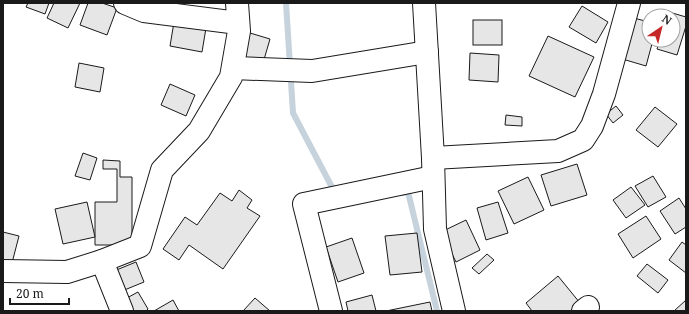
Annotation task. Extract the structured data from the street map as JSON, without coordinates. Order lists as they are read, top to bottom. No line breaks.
{"scale_bar":"20 m","north":"top right"}
